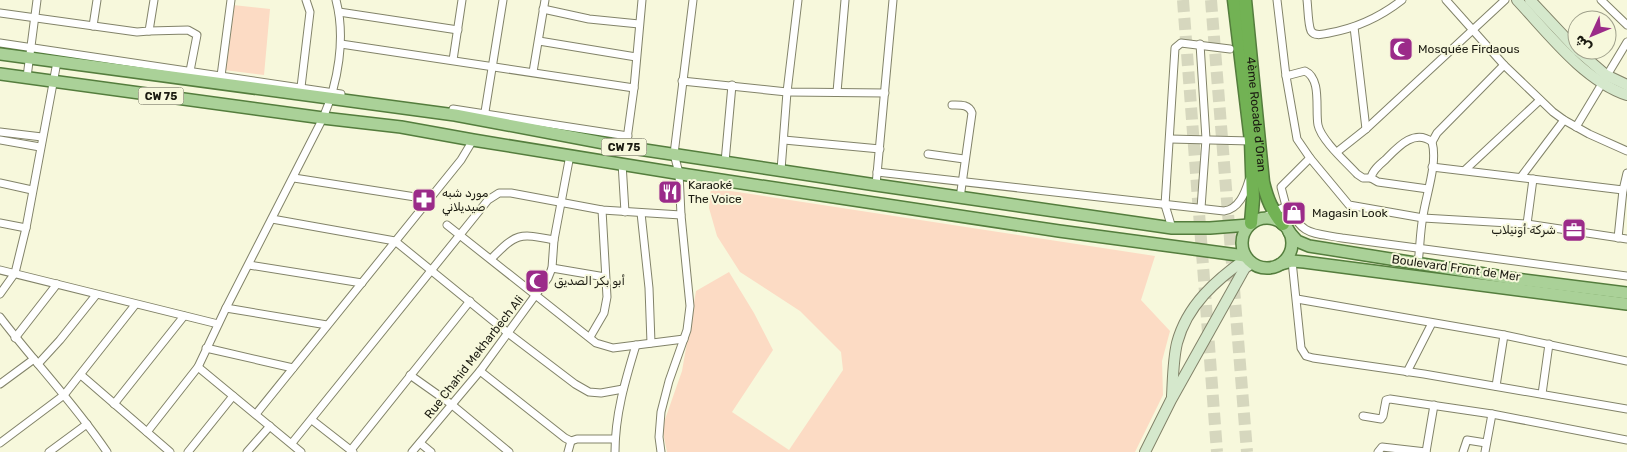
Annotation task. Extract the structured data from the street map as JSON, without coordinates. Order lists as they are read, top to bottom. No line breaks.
{"streets":{"highway":["4ème Rocade d'Oran"],"main road":["CW 75","Boulevard Front de Mer"],"street":["Rue Chahid Mekharbech Ali"]},"crossings":[["CW 75","4ème Rocade d'Oran"],["CW 75","Boulevard Front de Mer"],["4ème Rocade d'Oran","Boulevard Front de Mer"]],"places":{"mosque":["Mosquée Firdaous","أبو بكر الصديق"],"restaurant":["Karaoké The Voice"],"pharmacy":["مورد شبه صيديلاني"],"shop":["Magasin Look"],"office":["شركة أونيلاب"]},"north":"bottom left"}
